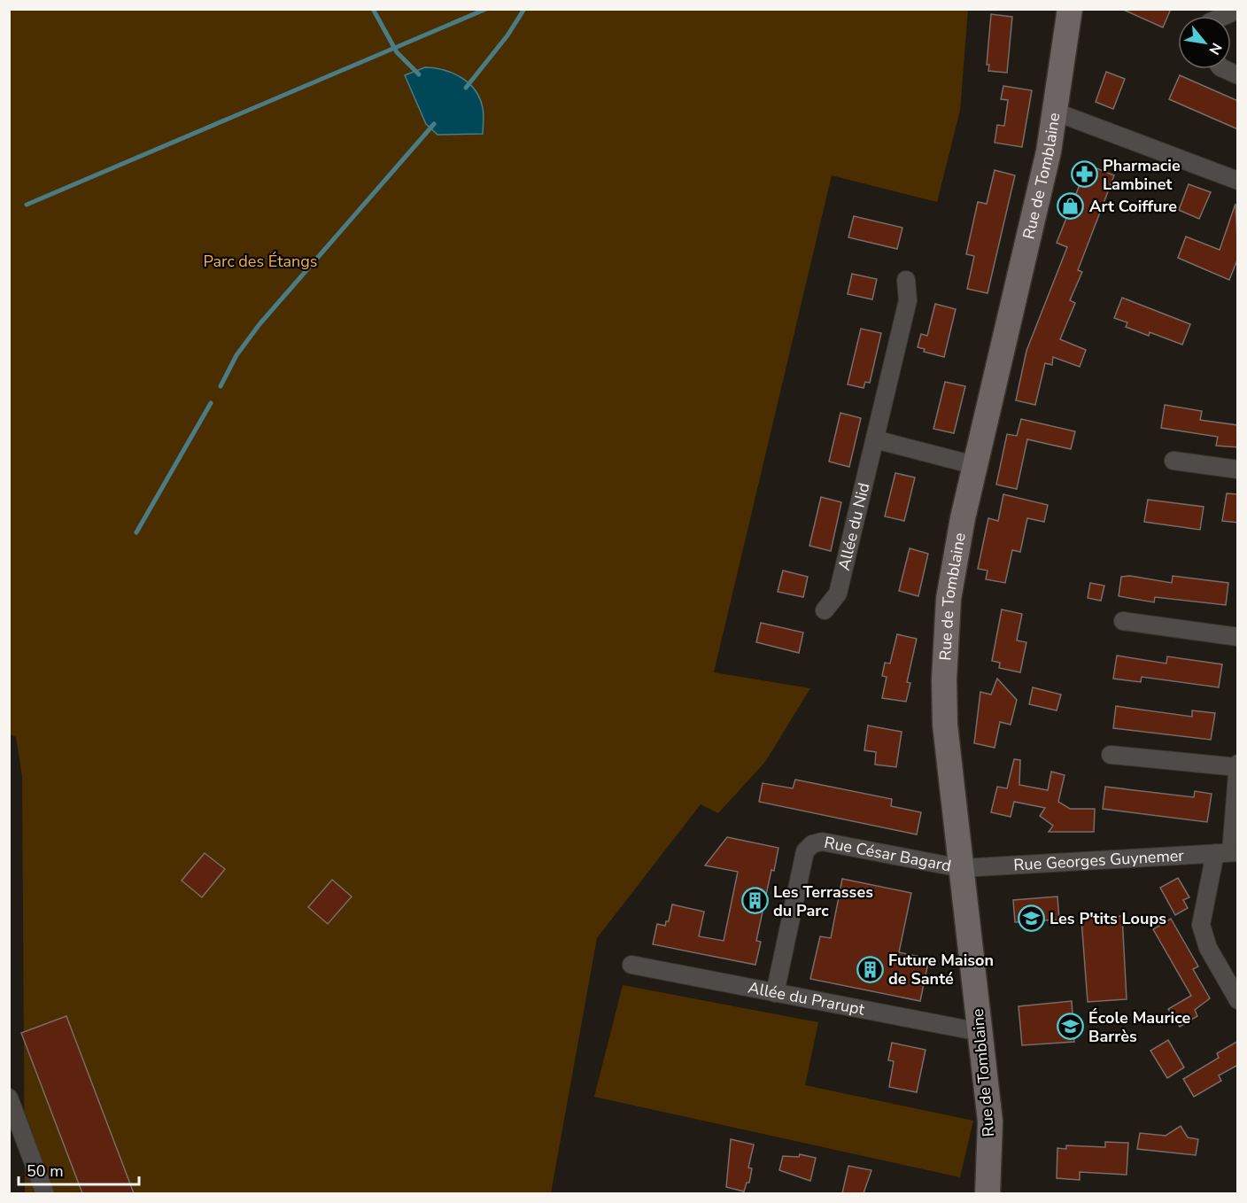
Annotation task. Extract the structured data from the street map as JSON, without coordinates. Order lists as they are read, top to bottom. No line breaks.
{"streets":{"main road":["Rue de Tomblaine"],"street":["Allée du Nid","Rue César Bagard","Rue Georges Guynemer","Allée du Prarupt"]},"crossings":[["Rue de Tomblaine","Rue César Bagard"],["Rue de Tomblaine","Rue Georges Guynemer"],["Rue de Tomblaine","Allée du Prarupt"],["Rue César Bagard","Rue Georges Guynemer"],["Rue César Bagard","Allée du Prarupt"]],"parks":["Parc des Étangs"],"places":{"pharmacy":["Pharmacie Lambinet"],"shop":["Art Coiffure"],"building":["Les Terrasses du Parc","Future Maison de Santé"],"school or university":["Les P'tits Loups","École Maurice Barrès"]},"scale_bar":"50 m","north":"bottom right"}
